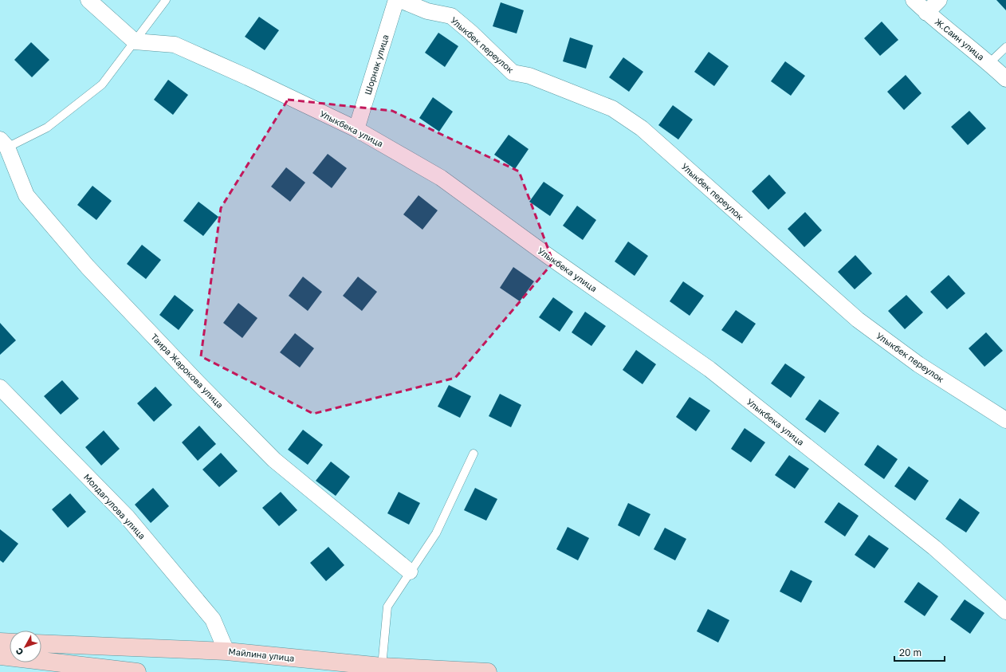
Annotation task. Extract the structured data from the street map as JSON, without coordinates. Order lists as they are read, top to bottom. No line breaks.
{"streets":{"street":["Ж.Саин улица","Улыкбек переулок","Шорнак улица","Улыкбека улица","Таира Жарокова улица","Молдагулова улица","Майлина улица"]},"crossings":[["Шорнак улица","Улыкбека улица"],["Молдагулова улица","Майлина улица"]],"scale_bar":"20 m","north":"bottom left"}
